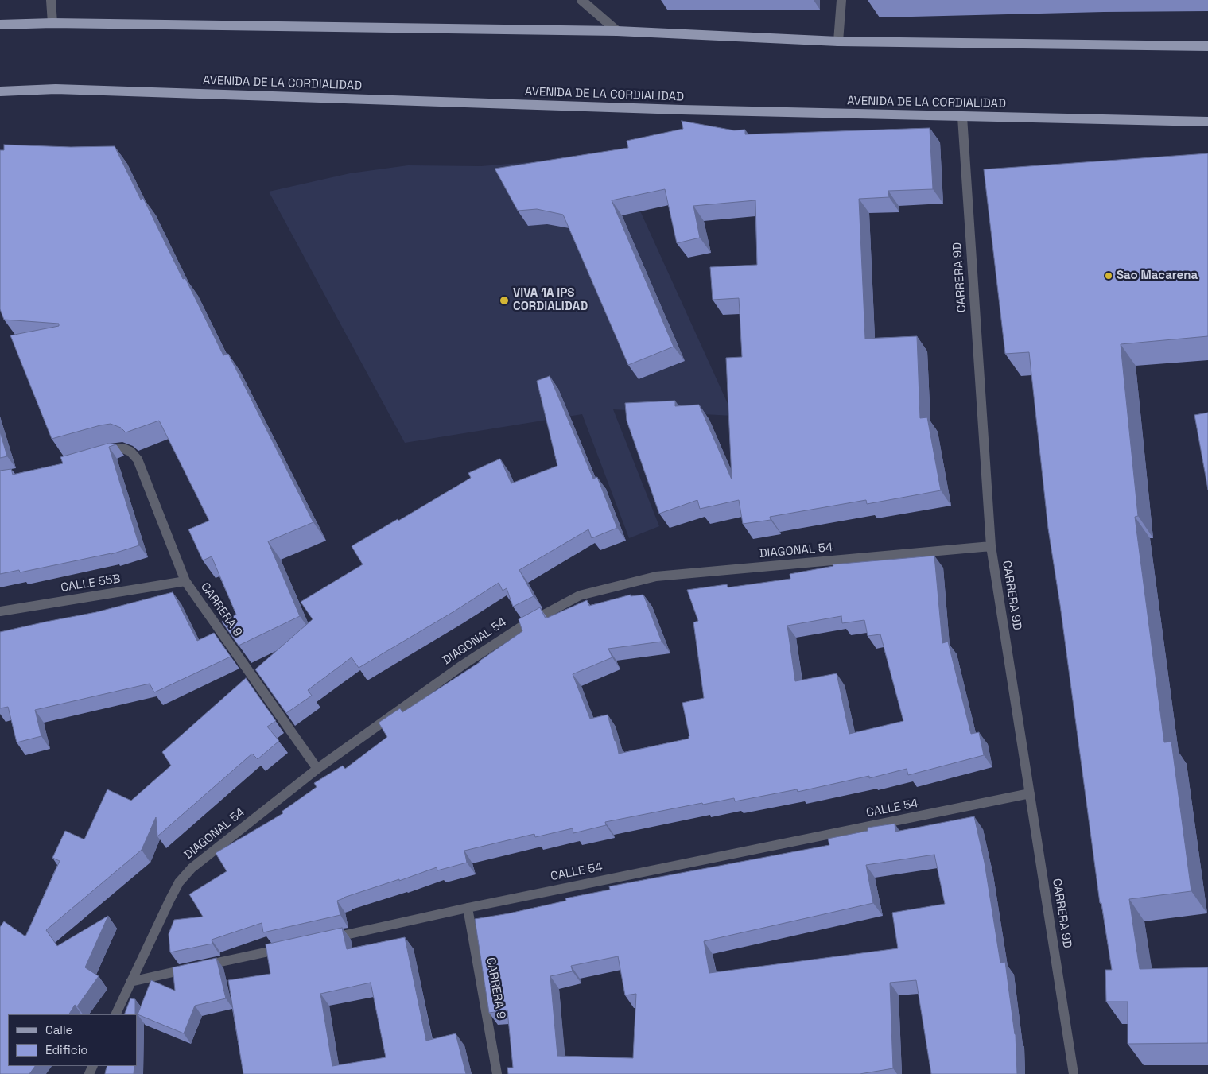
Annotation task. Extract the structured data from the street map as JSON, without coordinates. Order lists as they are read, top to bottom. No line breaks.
{"streets":{"main road":["AVENIDA DE LA CORDIALIDAD"],"street":["CARRERA 9D","DIAGONAL 54","CALLE 55B","CARRERA 9","CALLE 54"]},"crossings":[["AVENIDA DE LA CORDIALIDAD","CARRERA 9D"],["CARRERA 9D","DIAGONAL 54"],["CARRERA 9D","CALLE 54"],["DIAGONAL 54","CARRERA 9"],["CALLE 55B","CARRERA 9"],["CARRERA 9","CALLE 54"]],"places":["Sao Macarena","VIVA 1A IPS CORDIALIDAD"],"legend":["Calle","Edificio"]}
